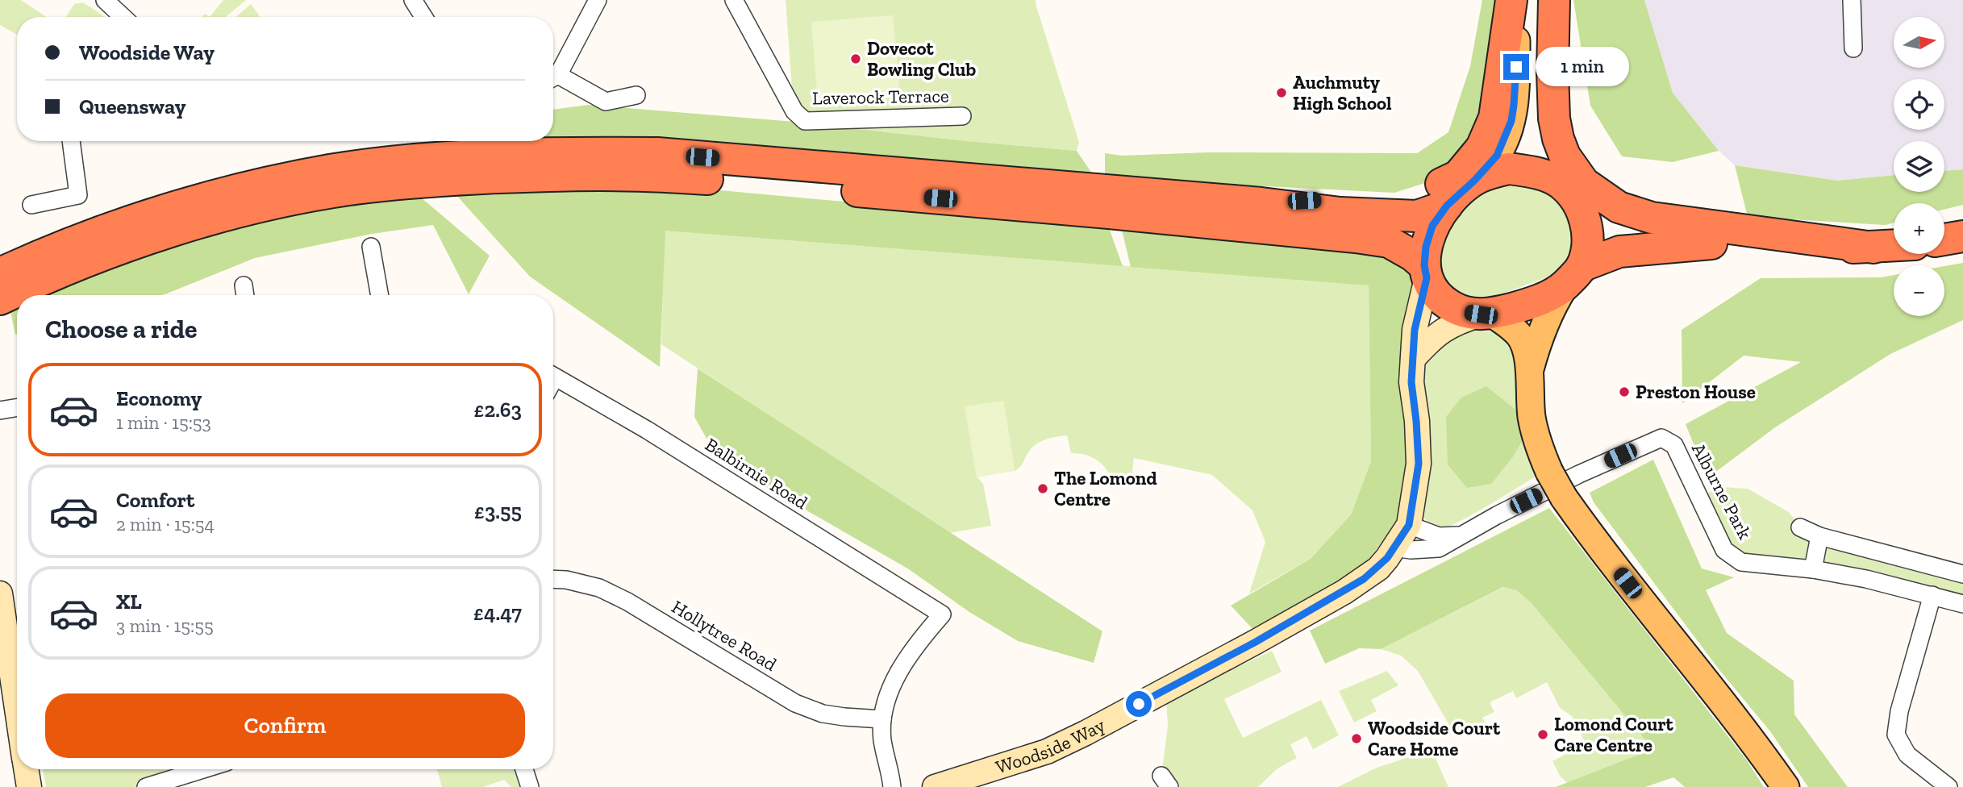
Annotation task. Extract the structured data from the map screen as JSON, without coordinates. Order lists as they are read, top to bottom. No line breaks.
{"streets":{"street":["Laverock Terrace","Balbirnie Road","Alburne Park","Hollytree Road","Woodside Way"]},"crossings":[["Balbirnie Road","Hollytree Road"],["Alburne Park","Woodside Way"]],"places":["Dovecot Bowling Club","Auchmuty High School","Preston House","The Lomond Centre","Lomond Court Care Centre","Woodside Court Care Home"],"north":"right","page":{"map_buttons":["+","−"],"banner":["Woodside Way","Queensway"],"bubble":"1 min","heading":"Choose a ride","list":[{"name":"Economy","note":"1 min · 15:53","value":"£2.63"},{"name":"Comfort","note":"2 min · 15:54","value":"£3.55"},{"name":"XL","note":"3 min · 15:55","value":"£4.47"}],"buttons":"Confirm"}}
